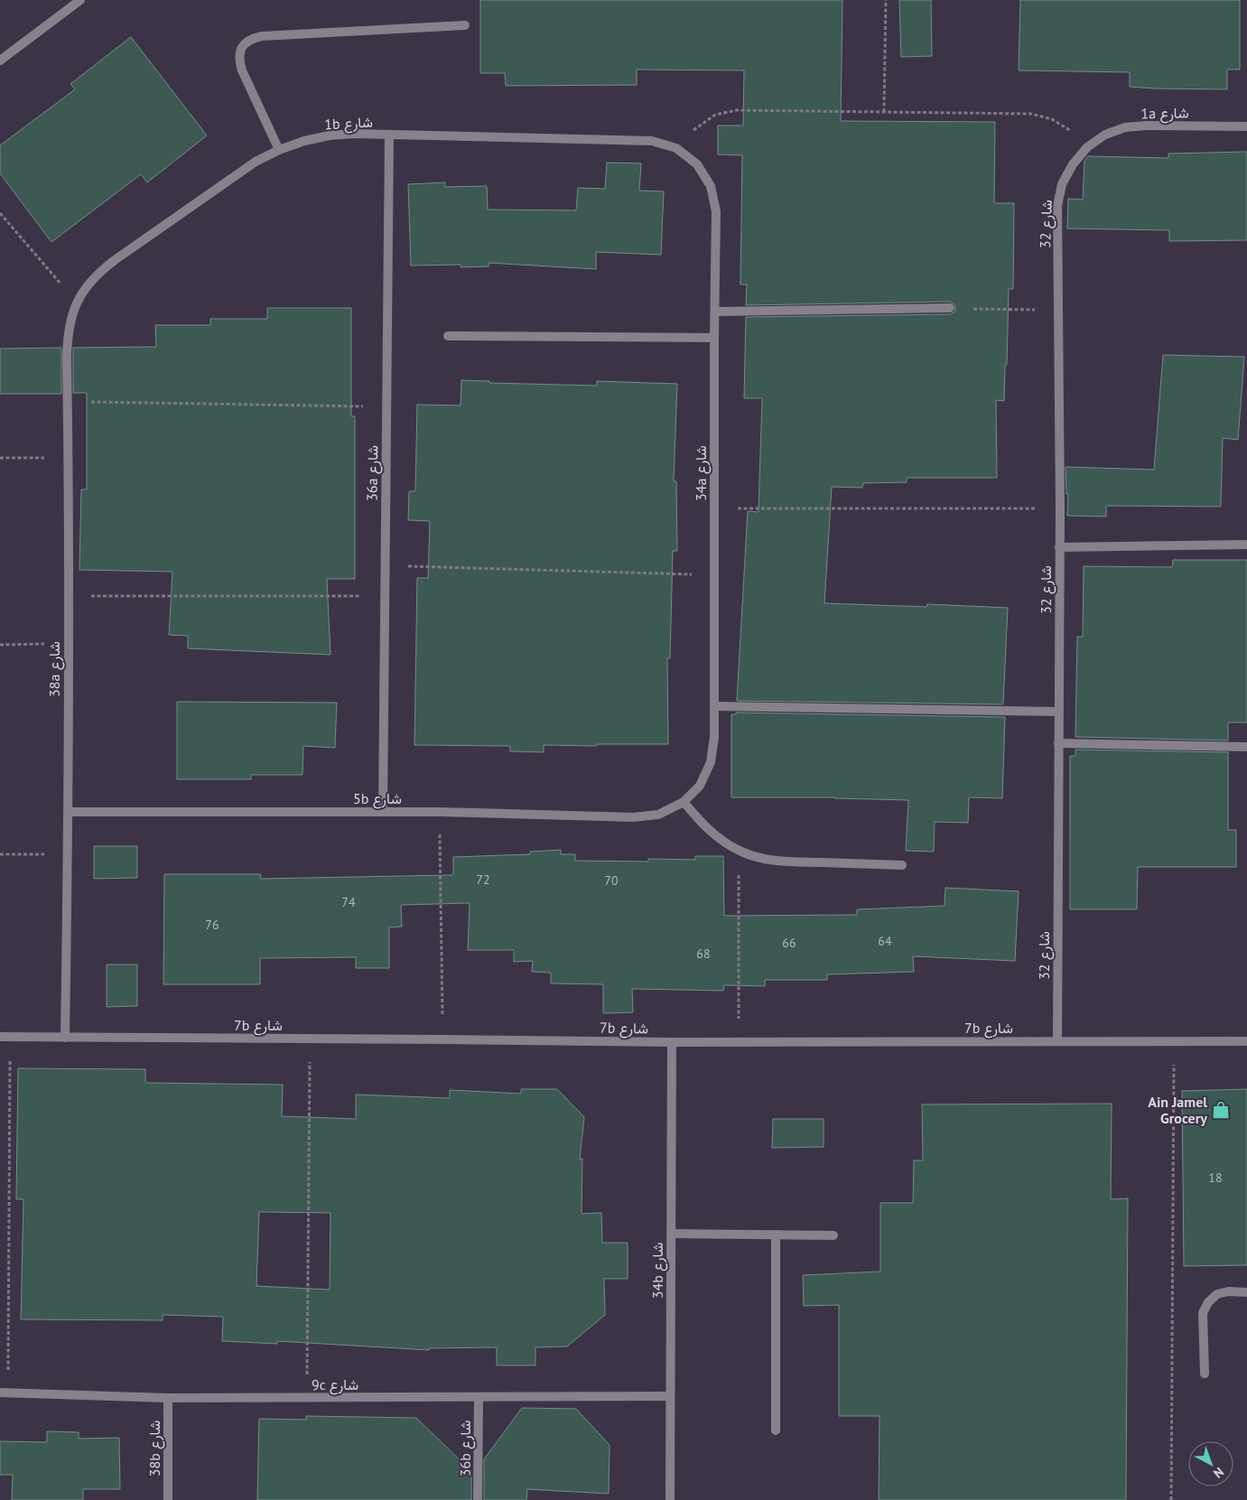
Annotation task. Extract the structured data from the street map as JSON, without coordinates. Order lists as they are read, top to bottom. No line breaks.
{"streets":{"street":["1a شارع","1b شارع","شارع 32","36a شارع","34a شارع","38a شارع","5b شارع","7b شارع","34b شارع","9c شارع","38b شارع","36b شارع"]},"crossings":[["1a شارع","شارع 32"],["1b شارع","36a شارع"],["1b شارع","34a شارع"],["1b شارع","38a شارع"],["شارع 32","7b شارع"],["36a شارع","5b شارع"],["34a شارع","5b شارع"],["38a شارع","5b شارع"],["38a شارع","7b شارع"],["7b شارع","34b شارع"],["34b شارع","9c شارع"],["9c شارع","38b شارع"],["9c شارع","36b شارع"]],"places":{"shop":["Ain Jamel Grocery"]},"house_numbers":["72","70","74","76","64","66","68","18"],"north":"bottom right"}
